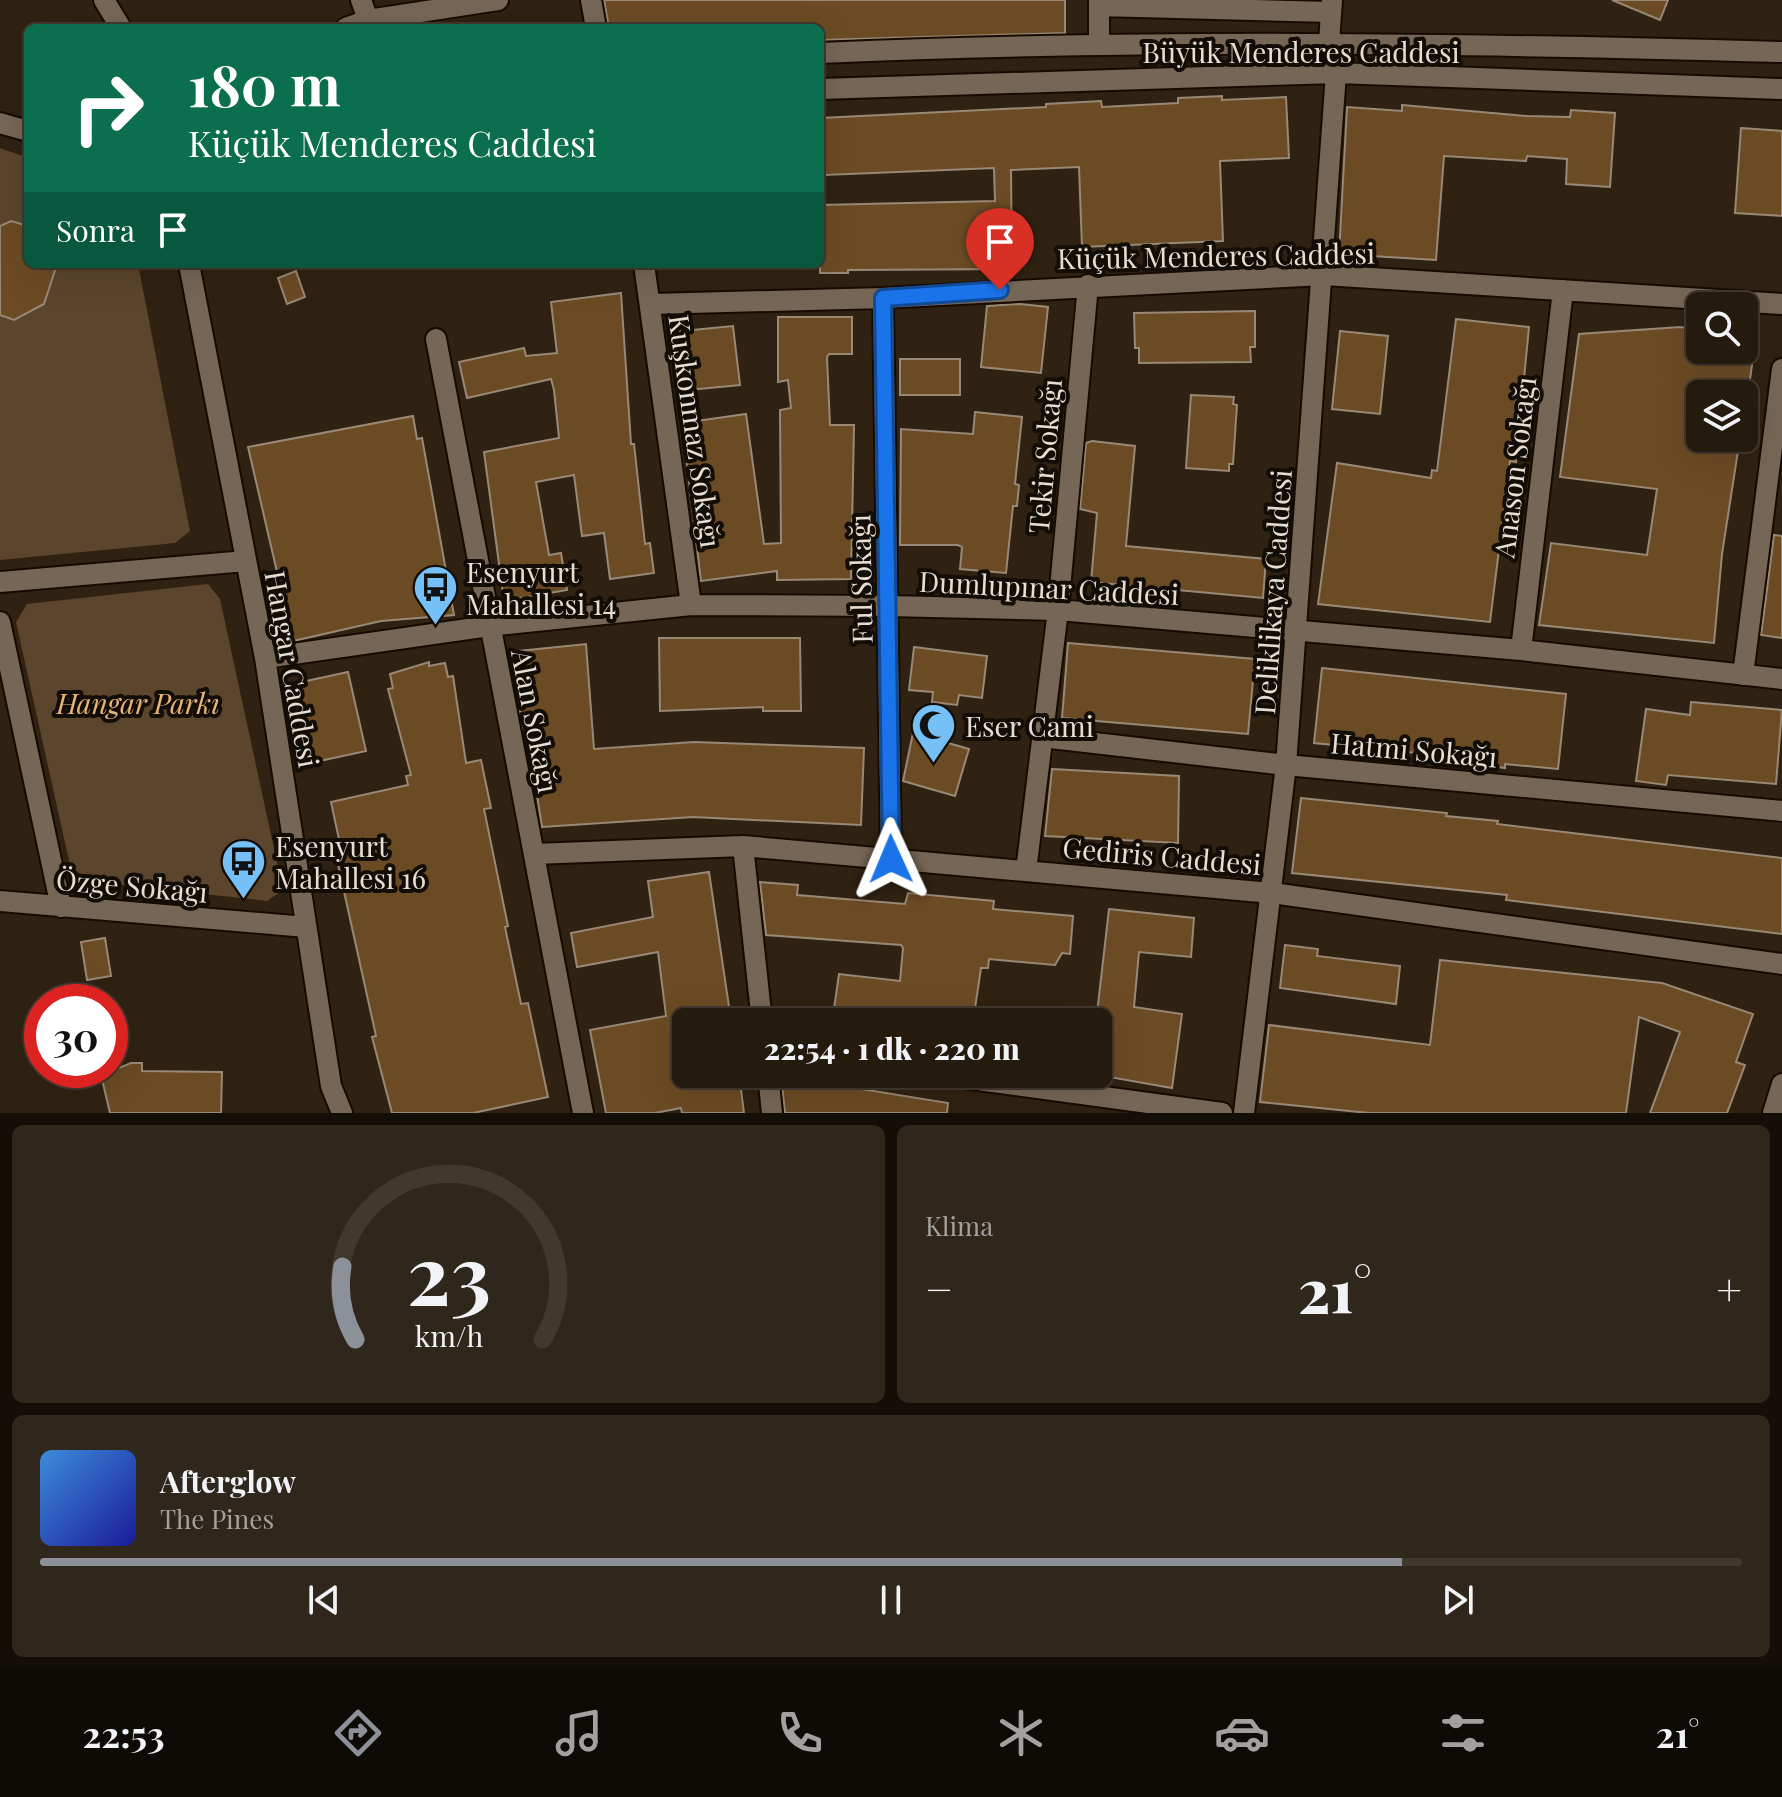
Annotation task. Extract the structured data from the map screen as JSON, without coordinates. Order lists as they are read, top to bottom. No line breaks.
{"streets":{"street":["Büyük Menderes Caddesi","Küçük Menderes Caddesi","Kuşkonmaz Sokağı","Tekir Sokağı","Anason Sokağı","Ful Sokağı","Dumlupınar Caddesi","Deliklikaya Caddesi","Hangar Caddesi","Alan Sokağı","Hatmi Sokağı","Gediris Caddesi","Özge Sokağı"]},"crossings":[["Büyük Menderes Caddesi","Deliklikaya Caddesi"],["Küçük Menderes Caddesi","Kuşkonmaz Sokağı"],["Küçük Menderes Caddesi","Tekir Sokağı"],["Küçük Menderes Caddesi","Anason Sokağı"],["Küçük Menderes Caddesi","Ful Sokağı"],["Küçük Menderes Caddesi","Deliklikaya Caddesi"],["Kuşkonmaz Sokağı","Dumlupınar Caddesi"],["Tekir Sokağı","Dumlupınar Caddesi"],["Tekir Sokağı","Hatmi Sokağı"],["Tekir Sokağı","Gediris Caddesi"],["Anason Sokağı","Dumlupınar Caddesi"],["Ful Sokağı","Dumlupınar Caddesi"],["Ful Sokağı","Gediris Caddesi"],["Dumlupınar Caddesi","Deliklikaya Caddesi"],["Dumlupınar Caddesi","Hangar Caddesi"],["Dumlupınar Caddesi","Alan Sokağı"],["Deliklikaya Caddesi","Hatmi Sokağı"],["Deliklikaya Caddesi","Gediris Caddesi"],["Hangar Caddesi","Özge Sokağı"],["Alan Sokağı","Gediris Caddesi"]],"parks":["Hangar Parkı"],"places":{"bus stop":["Esenyurt Mahallesi 14","Esenyurt Mahallesi 16"],"mosque":["Eser Cami"]},"page":{"turn":["180 m","Küçük Menderes Caddesi"],"then":"Sonra","limit":"30","trip":"22:54 · 1 dk · 220 m","tile":"Klima","heat":["−","21°","+"],"song":["Afterglow","The Pines"],"tabs":["22:53","21°"],"gauge":["23","km/h"]}}
